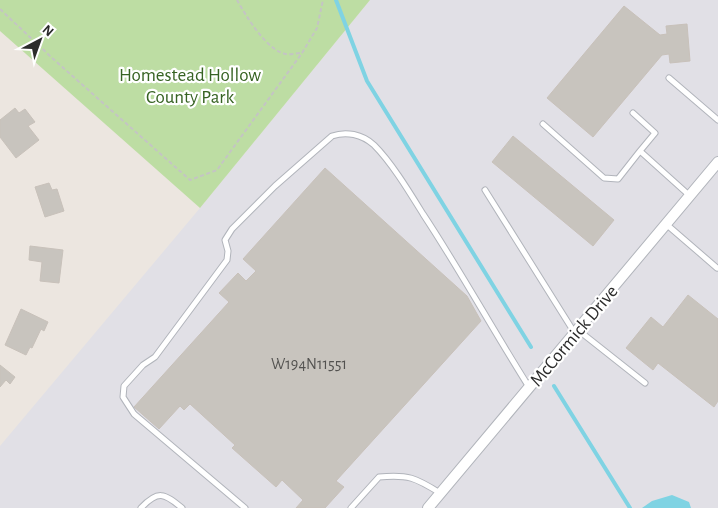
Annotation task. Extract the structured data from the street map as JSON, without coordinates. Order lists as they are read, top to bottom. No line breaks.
{"streets":{"street":["McCormick Drive"]},"parks":["Homestead Hollow County Park"],"house_numbers":["W194N11551"],"north":"top right"}
